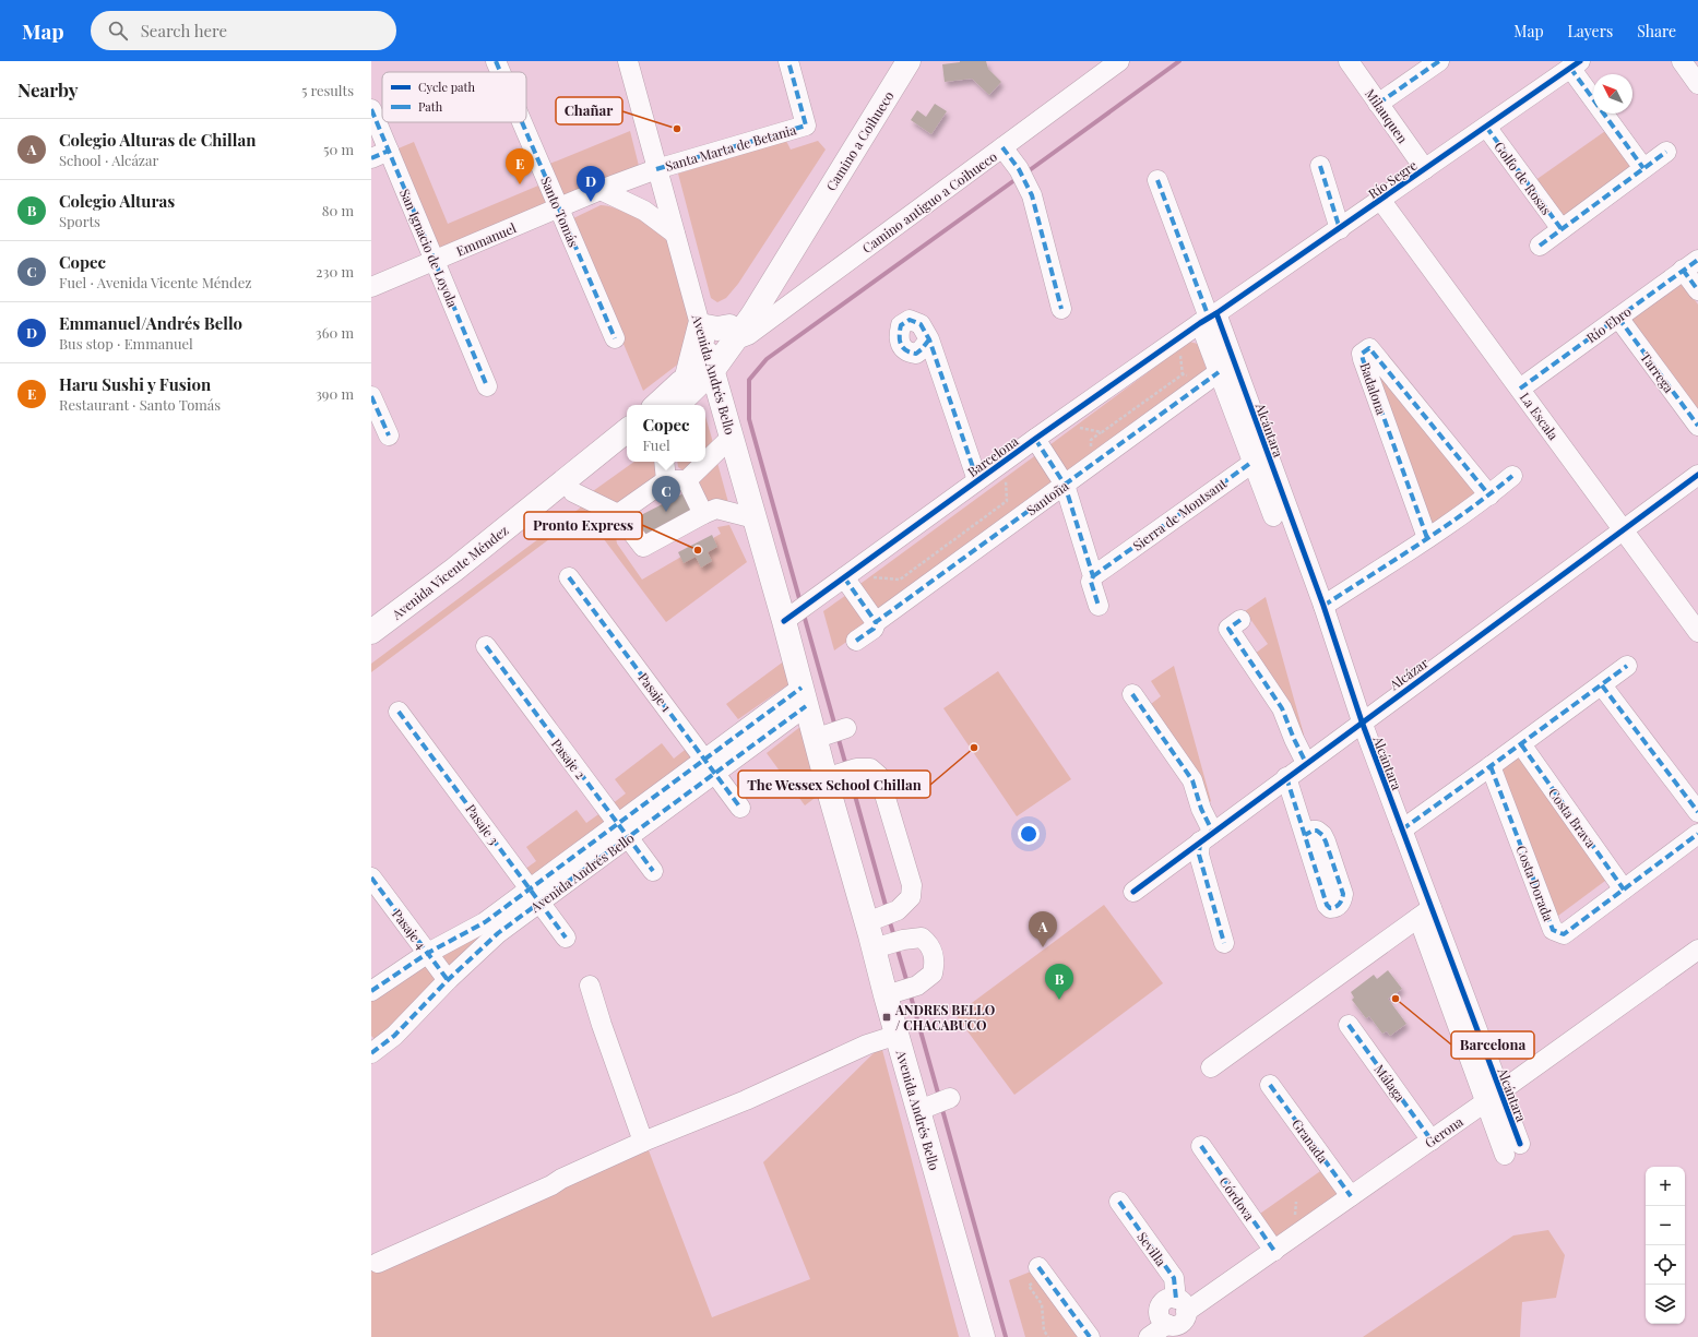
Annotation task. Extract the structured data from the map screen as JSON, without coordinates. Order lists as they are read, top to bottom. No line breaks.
{"streets":{"main road":["Camino a Coihueco","Avenida Andrés Bello","Avenida Vicente Méndez"],"street":["Milauquen","Santa Marta de Betania","Golfo de Rosas","Río Segre","Camino antiguo a Coihueco","Santo Tomás","Emmanuel","San Ignacio de Loyola","Río Ebro","Tarrega","Badalona","La Escala","Alcántara","Barcelona","Santoña","Sierra de Montsant","Alcázar","Pasaje 1","Pasaje 2","Costa Brava","Pasaje 3","Costa Dorada","Pasaje 4","Málaga","Gerona","Granada","Córdova","Sevilla"]},"crossings":[["Milauquen","Río Segre"],["Camino a Coihueco","Camino antiguo a Coihueco"],["Camino a Coihueco","Avenida Andrés Bello"],["Santa Marta de Betania","Emmanuel"],["Santa Marta de Betania","Avenida Andrés Bello"],["Golfo de Rosas","Río Segre"],["Río Segre","La Escala"],["Río Segre","Alcántara"],["Río Segre","Barcelona"],["Santo Tomás","Emmanuel"],["Emmanuel","San Ignacio de Loyola"],["Emmanuel","Avenida Andrés Bello"],["Río Ebro","Tarrega"],["Río Ebro","La Escala"],["Avenida Andrés Bello","Barcelona"],["Avenida Andrés Bello","Pasaje 1"],["Avenida Andrés Bello","Pasaje 2"],["Avenida Andrés Bello","Pasaje 3"],["Avenida Andrés Bello","Pasaje 4"],["La Escala","Alcázar"],["Alcántara","Barcelona"],["Alcántara","Santoña"],["Alcántara","Sierra de Montsant"],["Alcántara","Alcázar"],["Alcántara","Gerona"],["Costa Brava","Costa Dorada"],["Málaga","Gerona"],["Gerona","Granada"],["Gerona","Córdova"],["Gerona","Sevilla"]],"places":{"other":["Chañar","Pronto Express","The Wessex School Chillan","Barcelona"],"transit":["ANDRES BELLO / CHACABUCO"]},"legend":["Cycle path","Path"],"north":"top left","page":{"header":"Map","search":"Search here","nav":["Map","Layers","Share"],"heading":["Nearby","5 results"],"list":[{"mark":"A","name":"Colegio Alturas de Chillan","note":"School · Alcázar","value":"50 m"},{"mark":"B","name":"Colegio Alturas","note":"Sports","value":"80 m"},{"mark":"C","name":"Copec","note":"Fuel · Avenida Vicente Méndez","value":"230 m"},{"mark":"D","name":"Emmanuel/Andrés Bello","note":"Bus stop · Emmanuel","value":"360 m"},{"mark":"E","name":"Haru Sushi y Fusion","note":"Restaurant · Santo Tomás","value":"390 m"}],"pins":["E","D","C","A","B"],"popup":["Copec","Fuel"],"map_buttons":["+","−"]}}
